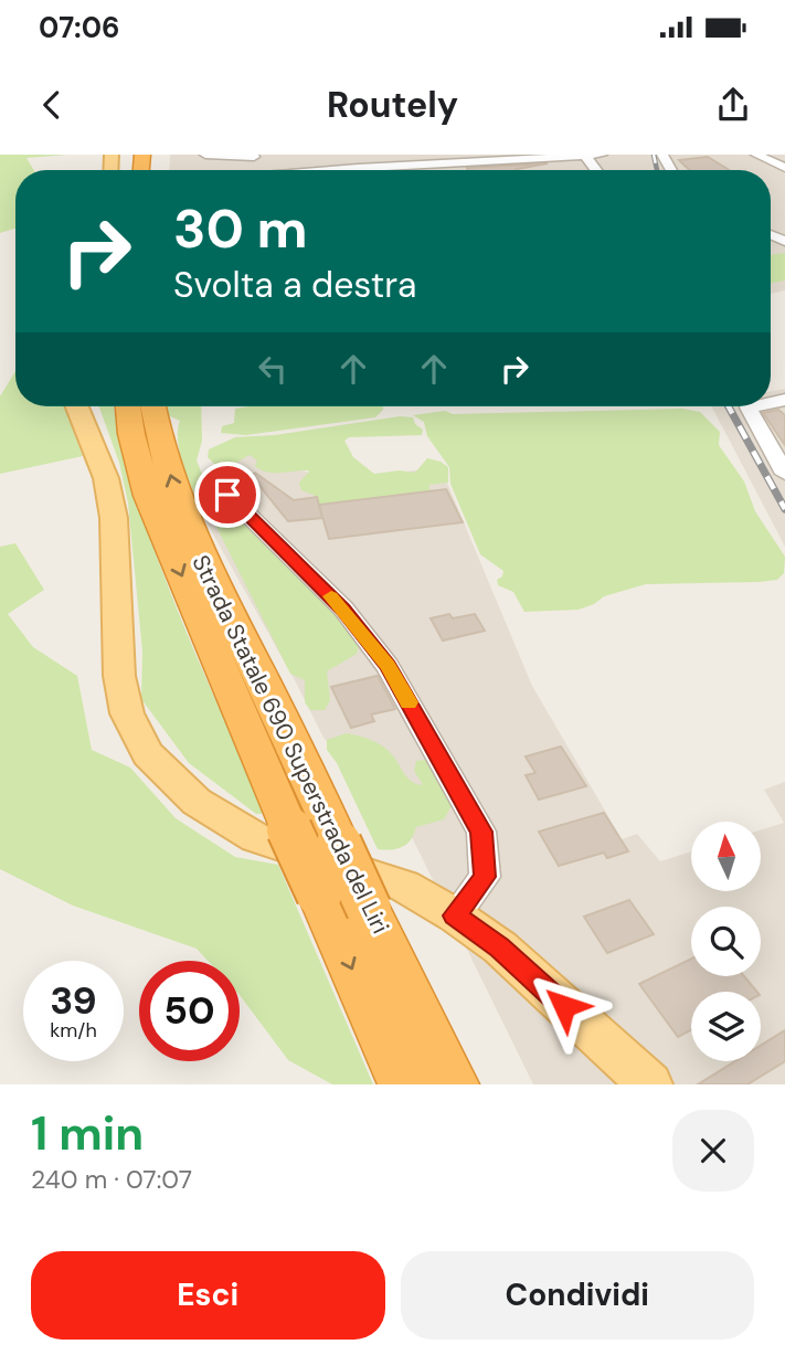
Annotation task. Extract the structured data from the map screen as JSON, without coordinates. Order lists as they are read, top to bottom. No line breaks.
{"streets":{"highway":["Strada Statale 690 Superstrada del Liri"]},"north":"top","page":{"status":"07:06","header":"Routely","turn":["30 m","Svolta a destra"],"speed":"39 km/h","limit":"50","heading":["1 min","240 m · 07:07"],"buttons":["Esci","Condividi"]}}
